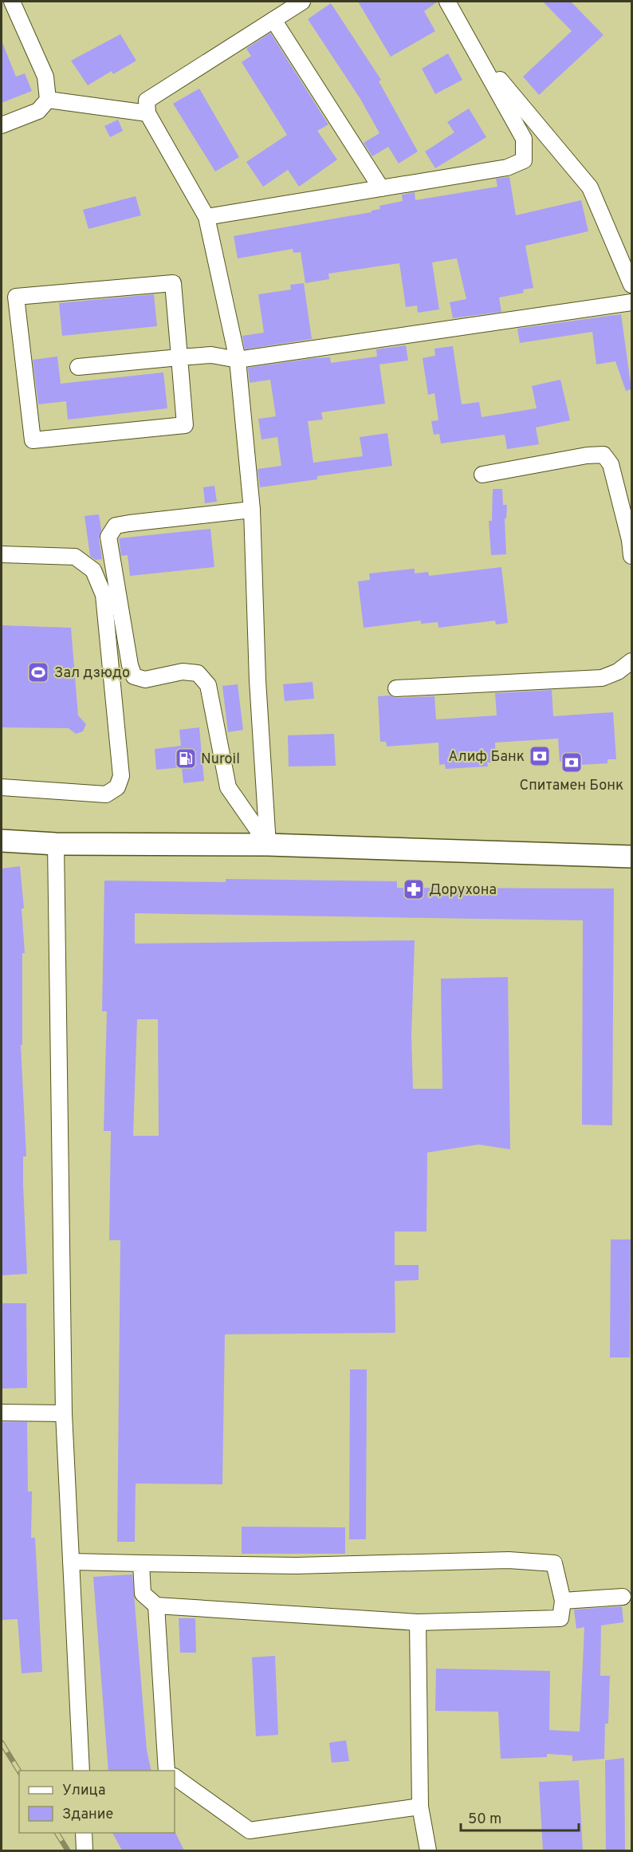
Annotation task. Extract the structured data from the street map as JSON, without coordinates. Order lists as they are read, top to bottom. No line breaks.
{"places":{"sports":["Зал дзюдо"],"bank":["Алиф Банк","Спитамен Бонк"],"fuel station":["Nuroil"],"pharmacy":["Дорухона"]},"legend":["Улица","Здание"],"scale_bar":"50 m"}
